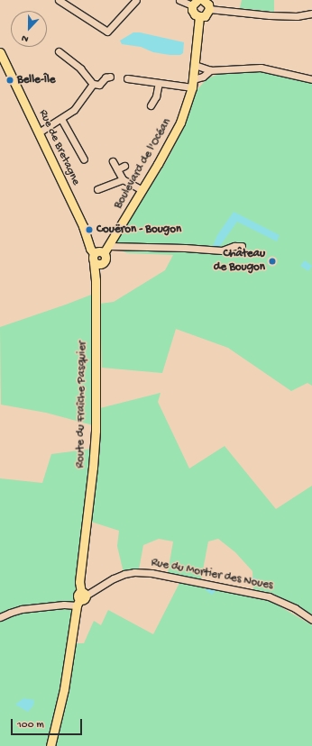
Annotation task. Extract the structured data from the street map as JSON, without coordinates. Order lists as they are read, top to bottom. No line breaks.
{"streets":{"main road":["Rue de Bretagne","Boulevard de l'Océan","Route du Fraîche Pasquier"],"street":["Rue du Mortier des Noues"]},"crossings":[["Rue de Bretagne","Boulevard de l'Océan"],["Rue de Bretagne","Route du Fraîche Pasquier"],["Boulevard de l'Océan","Route du Fraîche Pasquier"],["Route du Fraîche Pasquier","Rue du Mortier des Noues"]],"places":["Belle-Île","Couëron - Bougon","Château de Bougon"],"scale_bar":"100 m","north":"bottom"}
